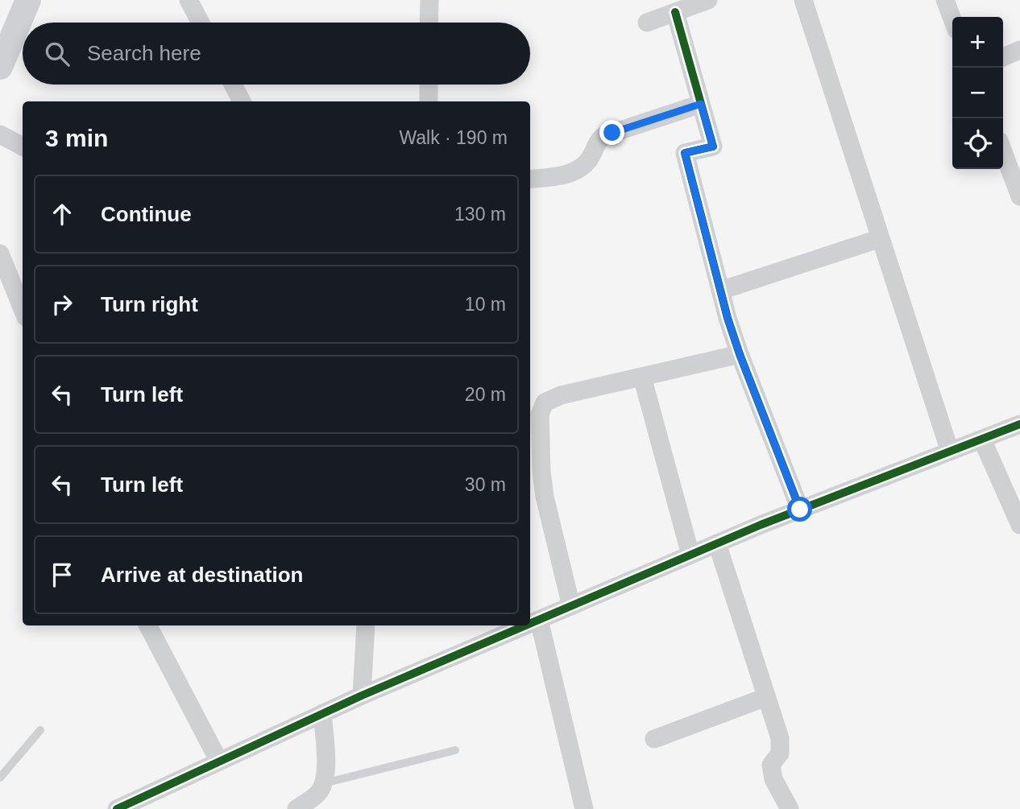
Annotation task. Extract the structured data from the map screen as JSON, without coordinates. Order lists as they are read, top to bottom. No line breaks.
{"page":{"map_buttons":["+","−"],"search":"Search here","heading":["3 min","Walk · 190 m"],"list":[["Continue","130 m"],["Turn right","10 m"],["Turn left","20 m"],["Turn left","30 m"],"Arrive at destination"]}}
